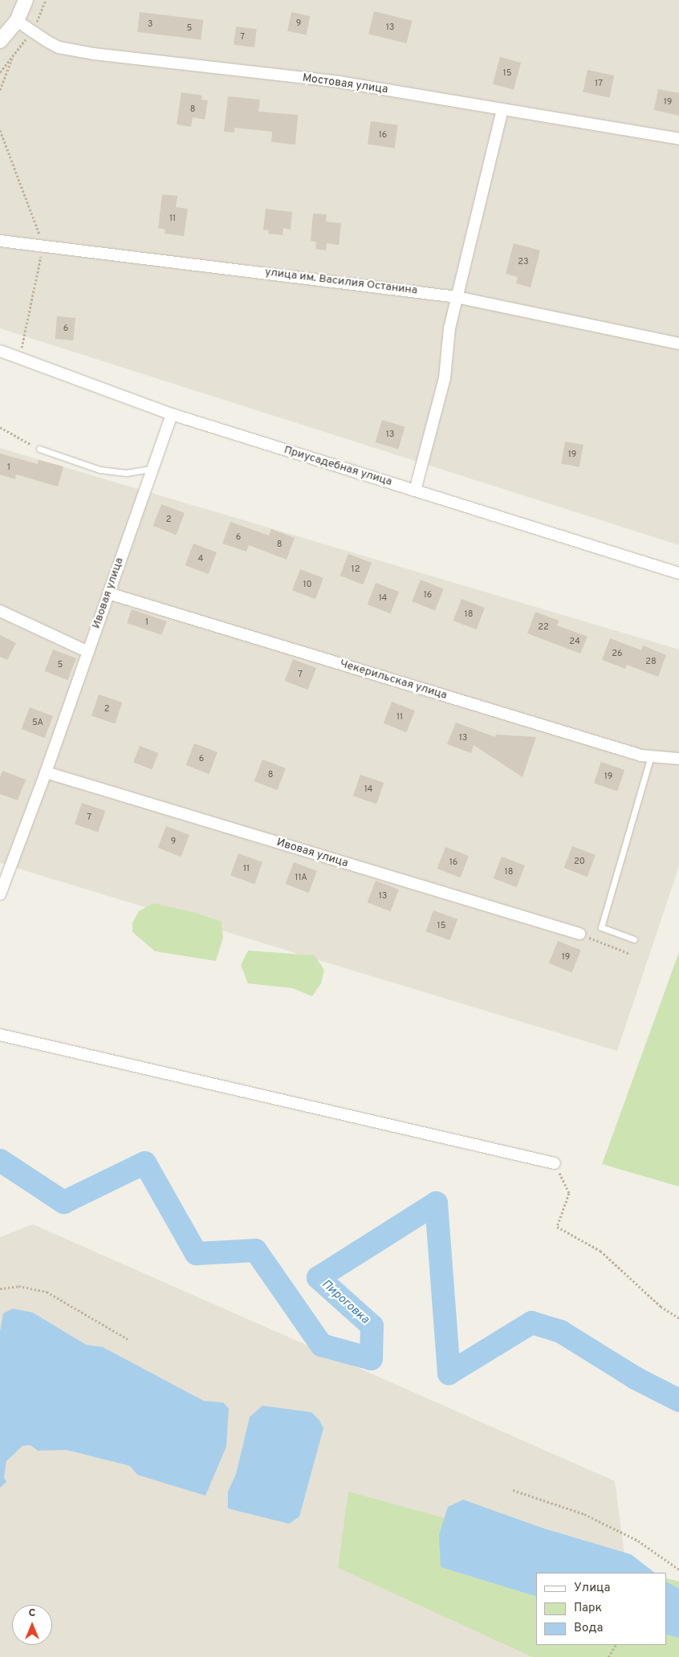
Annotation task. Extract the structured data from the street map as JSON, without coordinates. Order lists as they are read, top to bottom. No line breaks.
{"streets":{"street":["Мостовая улица","улица им. Василия Останина","Приусадебная улица","Ивовая улица","Чекерильская улица"]},"crossings":[["Приусадебная улица","Ивовая улица"],["Ивовая улица","Чекерильская улица"]],"water":["Пироговка"],"house_numbers":["9","3","13","5","7","15","17","19","8","16","11","23","6","13","19","1","2","6","8","4","12","10","16","14","18","1","22","24","26","28","5","7","2","11","5А","13","6","8","19","14","7","9","20","16","11","18","11А","13","15","19"],"legend":["Улица","Парк","Вода"],"north":"top"}
